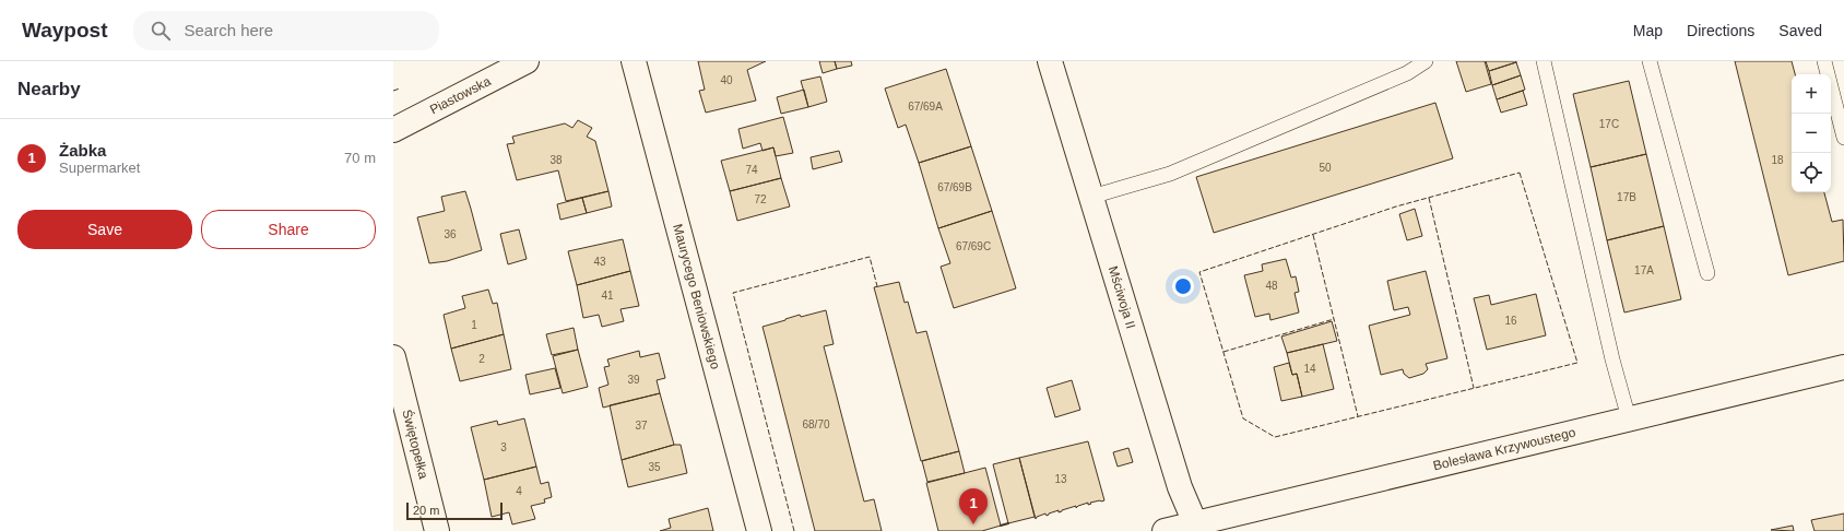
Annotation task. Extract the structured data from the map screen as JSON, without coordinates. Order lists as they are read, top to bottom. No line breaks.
{"streets":{"street":["Piastowska","Maurycego Beniowskiego","Mściwoja II","Świętopełka","Bolesława Krzywoustego"]},"crossings":[["Mściwoja II","Bolesława Krzywoustego"]],"house_numbers":["40","67/69A","17C","38","18","50","74","67/69B","17B","72","36","67/69C","43","17A","48","41","16","1","2","14","39","68/70","37","3","35","13","4"],"scale_bar":"20 m","page":{"header":"Waypost","search":"Search here","nav":["Map","Directions","Saved"],"heading":"Nearby","map_buttons":["+","−"],"list":[{"mark":"1","name":"Żabka","note":"Supermarket","value":"70 m"}],"buttons":["Save","Share"],"pins":"1","scale":"20 m"}}
